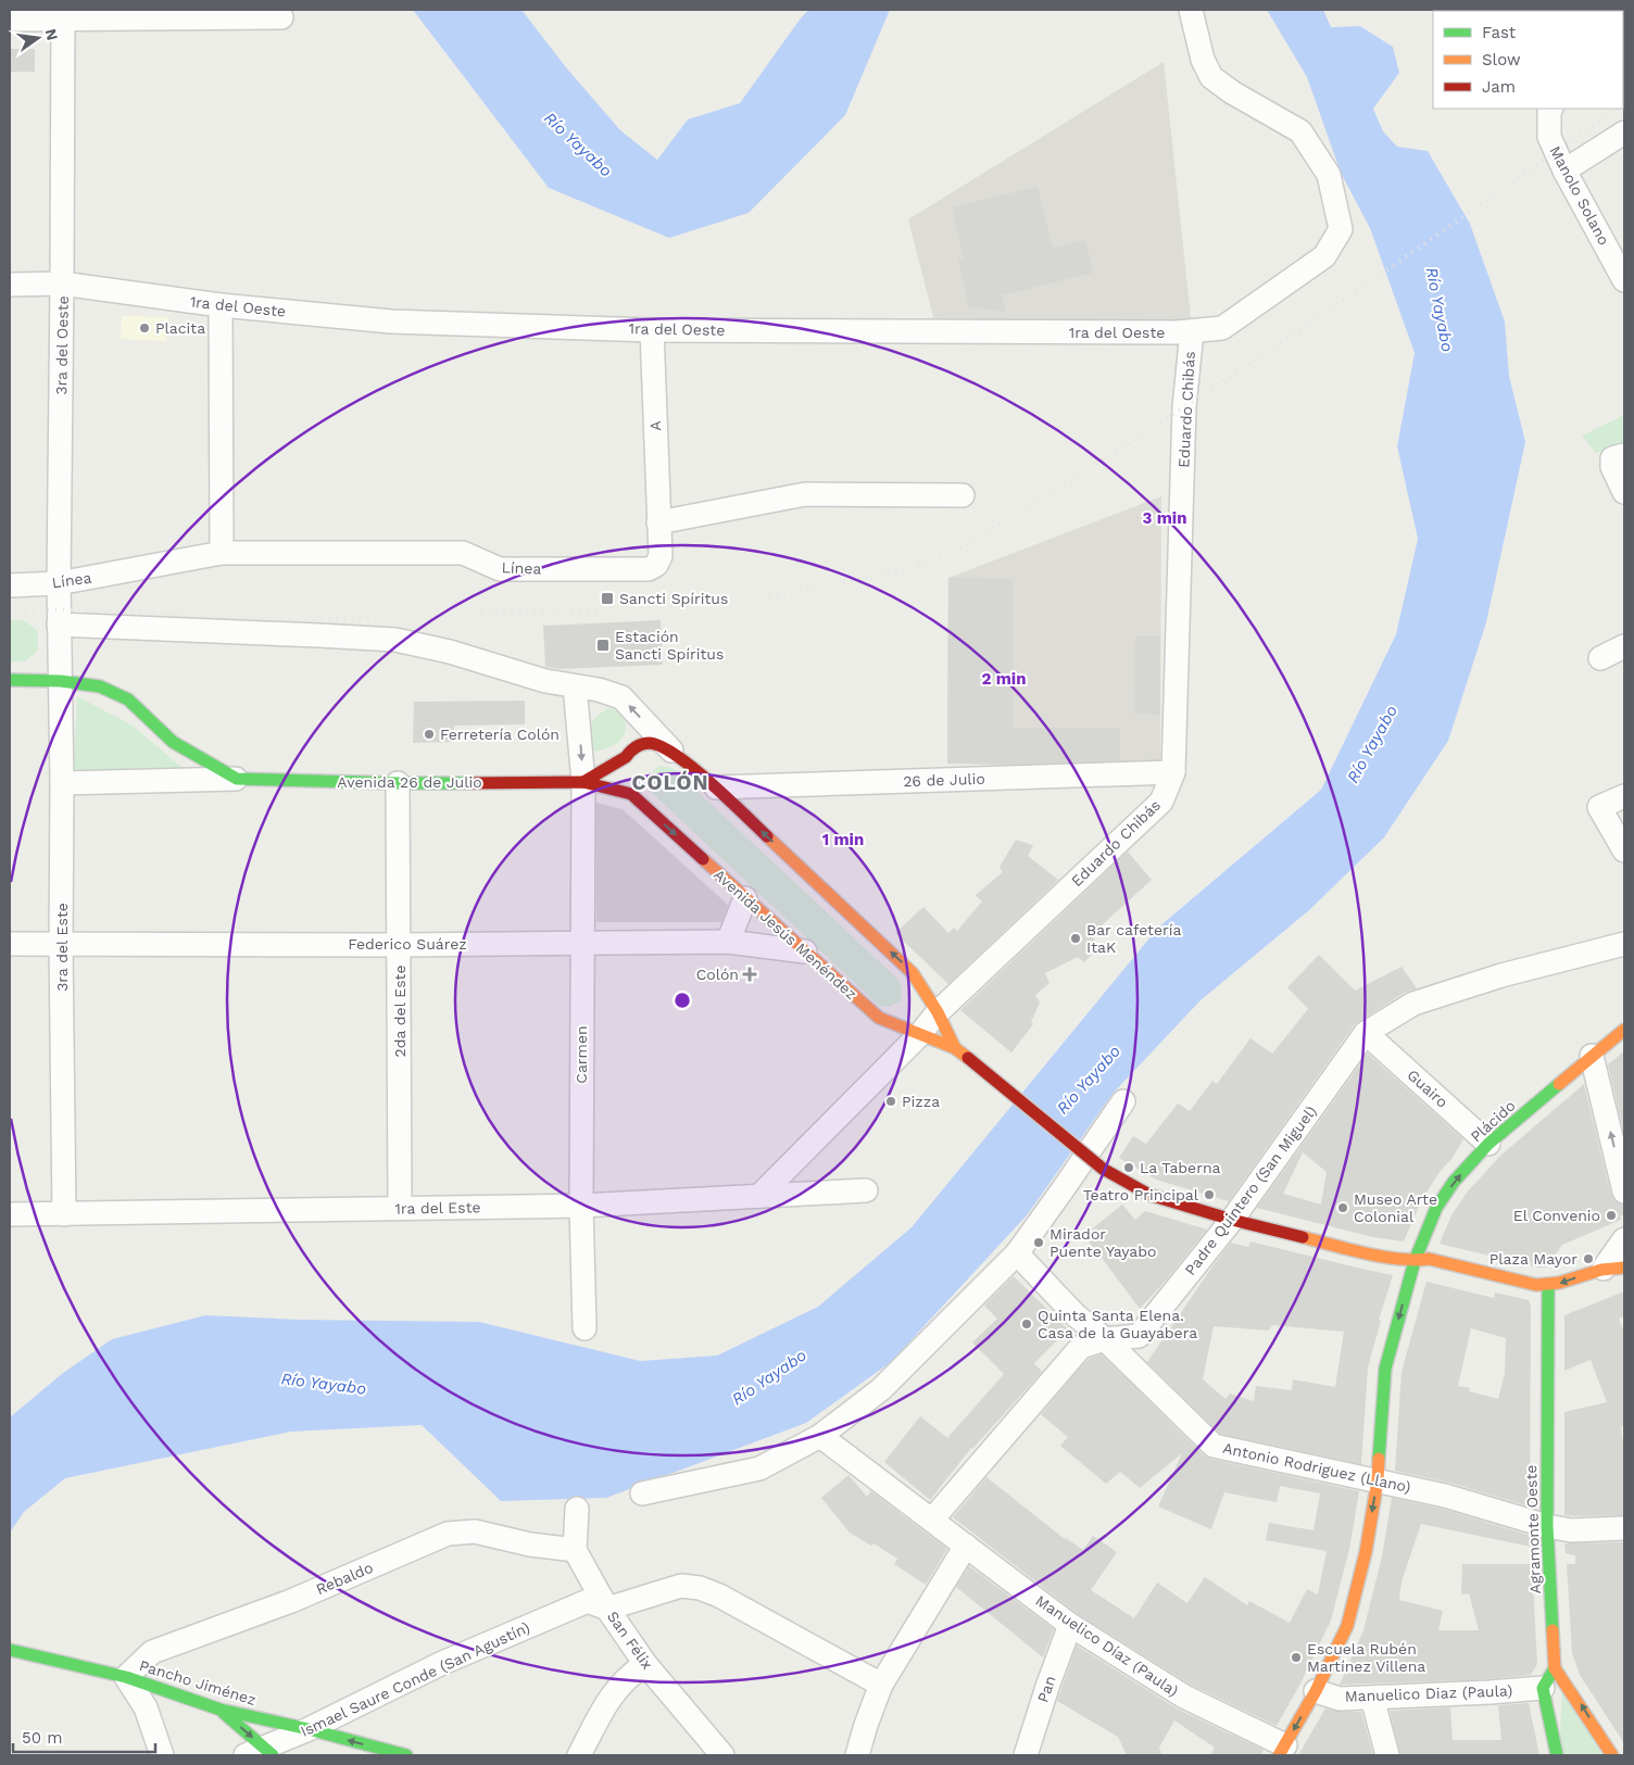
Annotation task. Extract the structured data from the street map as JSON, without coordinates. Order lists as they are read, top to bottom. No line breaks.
{"streets":{"main road":["Avenida 26 de Julio","Avenida Jesús Menéndez","Plácido","Agramonte Oeste","Pancho Jiménez"],"street":["Manolo Solano","1ra del Oeste","3ra del Oeste","Eduardo Chibás","A","Línea","26 de Julio","Federico Suárez","3ra del Este","2da del Este","Carmen","Guairo","Padre Quintero (San Miguel)","1ra del Este","Antonio Rodriguez (Llano)","Rebaldo","San Félix","Manuelico Díaz (Paula)","Ismael Saure Conde (San Agustín)","Pan","Manuelico Diaz (Paula)"]},"crossings":[["1ra del Oeste","3ra del Oeste"],["1ra del Oeste","Eduardo Chibás"],["1ra del Oeste","A"],["3ra del Oeste","Línea"],["3ra del Oeste","Avenida 26 de Julio"],["3ra del Oeste","3ra del Este"],["Eduardo Chibás","26 de Julio"],["Eduardo Chibás","Avenida Jesús Menéndez"],["Eduardo Chibás","1ra del Este"],["A","Línea"],["26 de Julio","Avenida Jesús Menéndez"],["Avenida 26 de Julio","Avenida Jesús Menéndez"],["Avenida 26 de Julio","3ra del Este"],["Avenida 26 de Julio","2da del Este"],["Avenida 26 de Julio","Carmen"],["Avenida Jesús Menéndez","Federico Suárez"],["Avenida Jesús Menéndez","Plácido"],["Avenida Jesús Menéndez","Padre Quintero (San Miguel)"],["Avenida Jesús Menéndez","Agramonte Oeste"],["Federico Suárez","3ra del Este"],["Federico Suárez","2da del Este"],["Federico Suárez","Carmen"],["3ra del Este","1ra del Este"],["2da del Este","1ra del Este"],["Carmen","1ra del Este"],["Guairo","Plácido"],["Guairo","Padre Quintero (San Miguel)"],["Plácido","Antonio Rodriguez (Llano)"],["Plácido","Manuelico Díaz (Paula)"],["Plácido","Manuelico Diaz (Paula)"],["Padre Quintero (San Miguel)","Antonio Rodriguez (Llano)"],["Padre Quintero (San Miguel)","Manuelico Díaz (Paula)"],["Antonio Rodriguez (Llano)","Agramonte Oeste"],["Rebaldo","San Félix"],["Rebaldo","Pancho Jiménez"],["San Félix","Ismael Saure Conde (San Agustín)"],["Manuelico Díaz (Paula)","Pan"],["Ismael Saure Conde (San Agustín)","Pancho Jiménez"]],"districts":["COLÓN"],"water":["Río Yayabo"],"places":{"other":["Placita","Ferretería Colón","Bar cafetería ItaK","Pizza","La Taberna","Teatro Principal","Museo Arte Colonial","El Convenio","Mirador Puente Yayabo","Plaza Mayor","Quinta Santa Elena. Casa de la Guayabera","Escuela Rubén Martínez Villena"],"transit":["Sancti Spíritus","Estación Sancti Spíritus"],"health":["Colón"]},"legend":["Fast","Slow","Jam"],"scale_bar":"50 m","north":"right","rings":["3 min","2 min","1 min"]}
